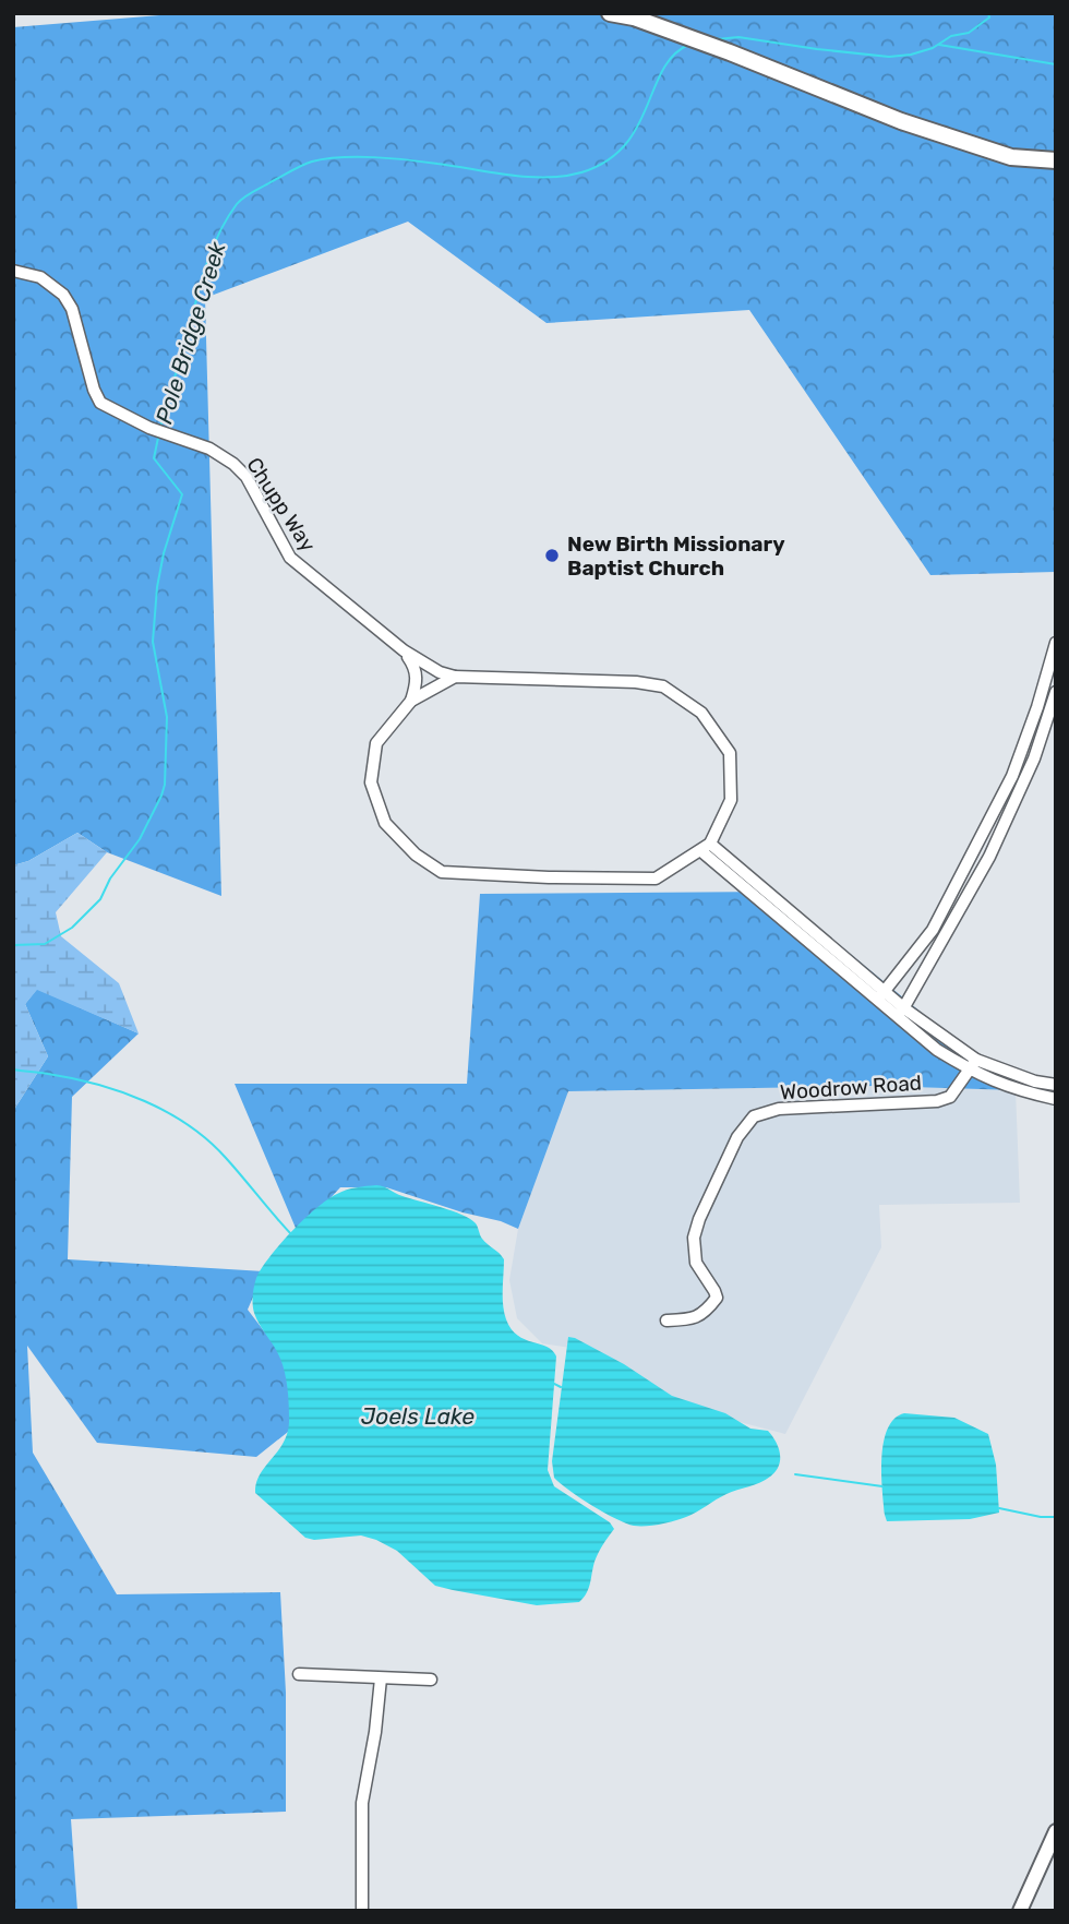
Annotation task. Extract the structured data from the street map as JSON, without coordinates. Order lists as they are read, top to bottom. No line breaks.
{"streets":{"street":["Chupp Way","Woodrow Road"]},"water":["Pole Bridge Creek","Joels Lake"],"places":["New Birth Missionary Baptist Church"]}
